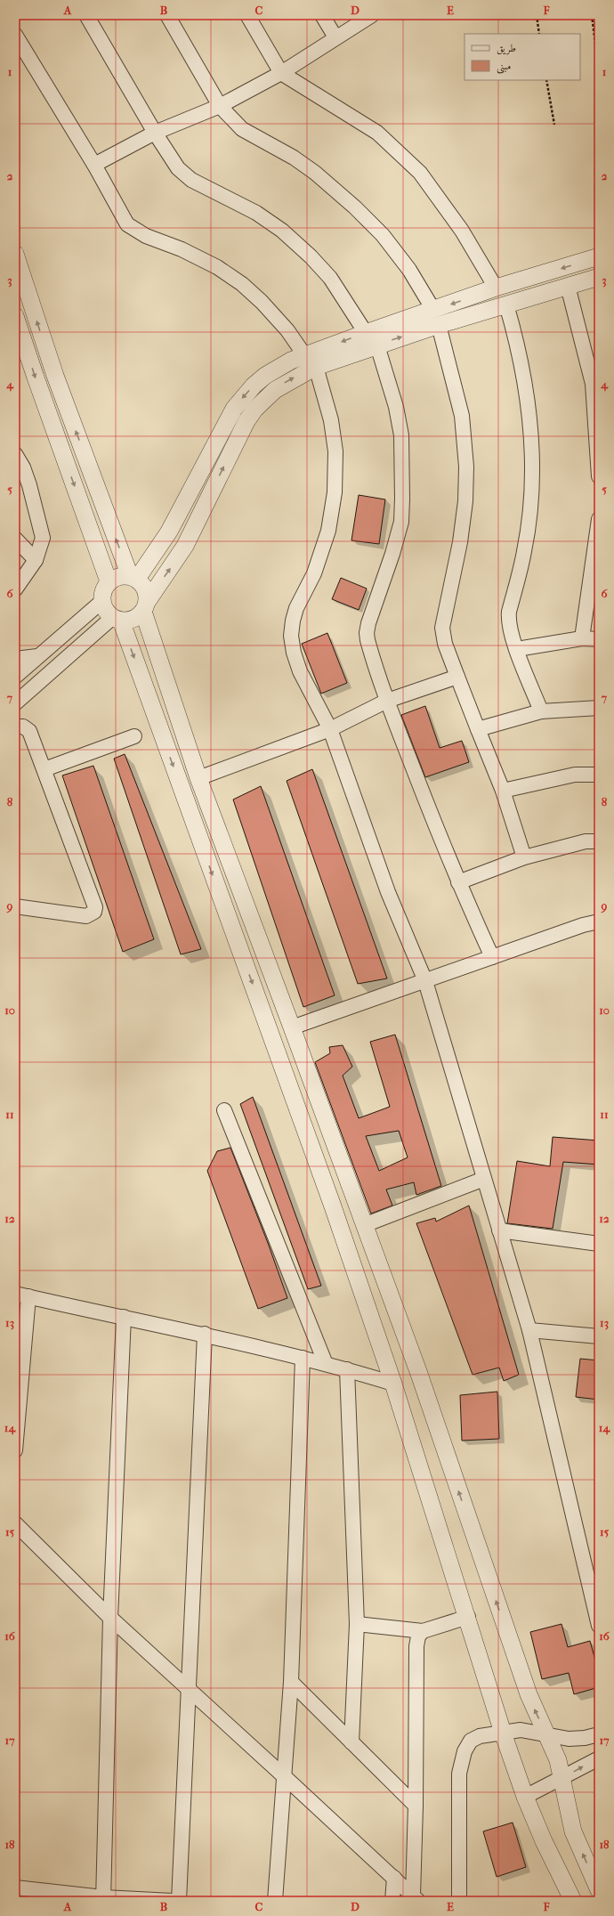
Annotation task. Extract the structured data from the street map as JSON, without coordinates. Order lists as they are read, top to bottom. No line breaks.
{"legend":["طريق","مبنى"],"grid":{"columns":["A","B","C","D","E","F"],"rows":["1","2","3","4","5","6","7","8","9","10","11","12","13","14","15","16","17","18"]}}
